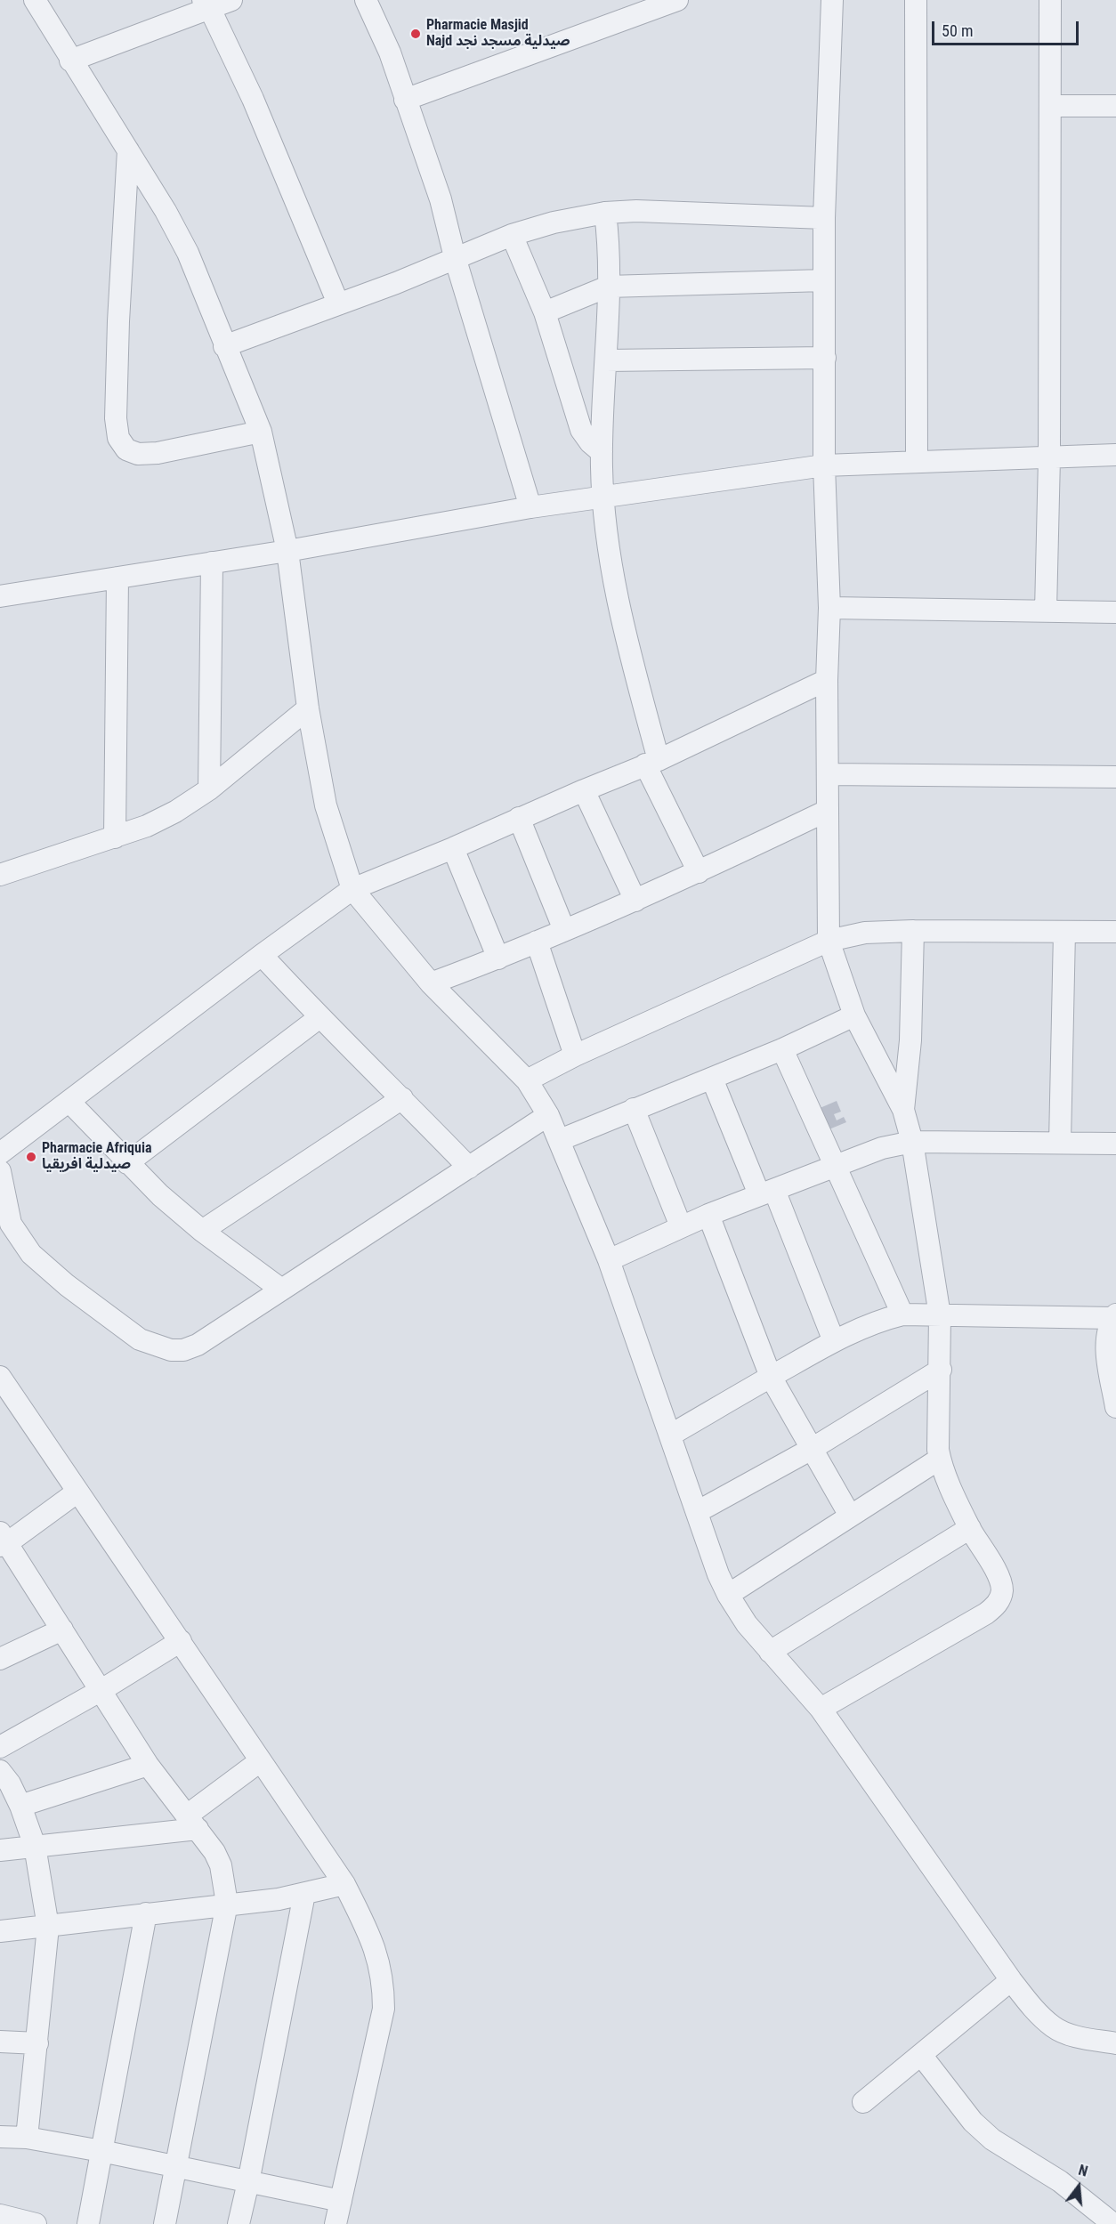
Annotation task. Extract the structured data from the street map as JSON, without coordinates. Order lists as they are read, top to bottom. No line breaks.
{"places":["Pharmacie Masjid Najd صيدلية مسجد نجد","Pharmacie Afriquia صيدلية افريقيا"],"scale_bar":"50 m","north":"top"}
